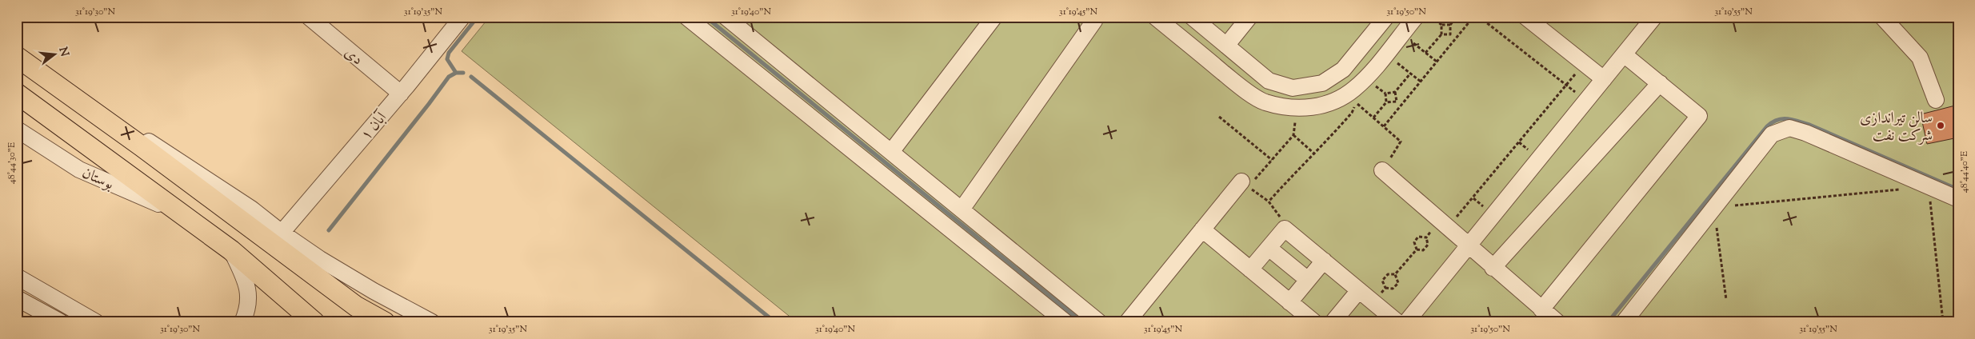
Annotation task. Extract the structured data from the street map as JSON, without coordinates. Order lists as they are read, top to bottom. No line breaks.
{"streets":{"street":["دی","آبان ۱","بوستان"]},"crossings":[["دی","آبان ۱"]],"places":["سالن تیراندازی شرکت نفت"],"north":"right","coordinates":["31°19'30\"N","31°19'35\"N","31°19'40\"N","31°19'45\"N","31°19'50\"N","31°19'55\"N","48°44'30\"E","48°44'40\"E"]}
